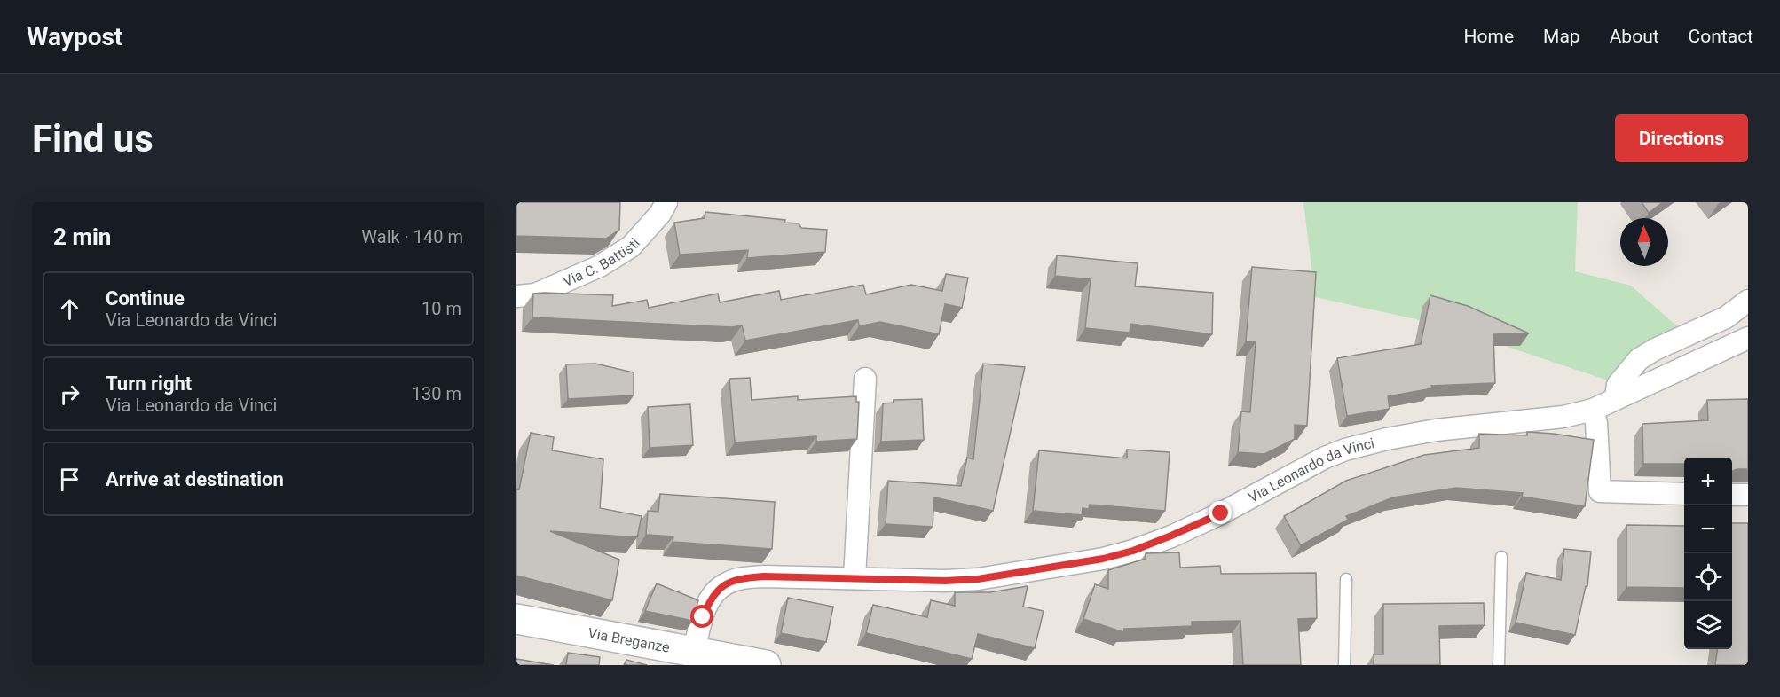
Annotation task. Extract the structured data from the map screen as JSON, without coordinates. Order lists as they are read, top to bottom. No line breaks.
{"streets":{"main road":["Via Breganze"],"street":["Via C. Battisti","Via Leonardo da Vinci"]},"crossings":[["Via Leonardo da Vinci","Via Breganze"]],"north":"top","page":{"header":"Waypost","nav":["Home","Map","About","Contact"],"buttons":"Directions","title":"Find us","heading":["2 min","Walk · 140 m"],"list":[["Continue","Via Leonardo da Vinci","10 m"],["Turn right","Via Leonardo da Vinci","130 m"],"Arrive at destination"],"map_buttons":["+","−"]}}
